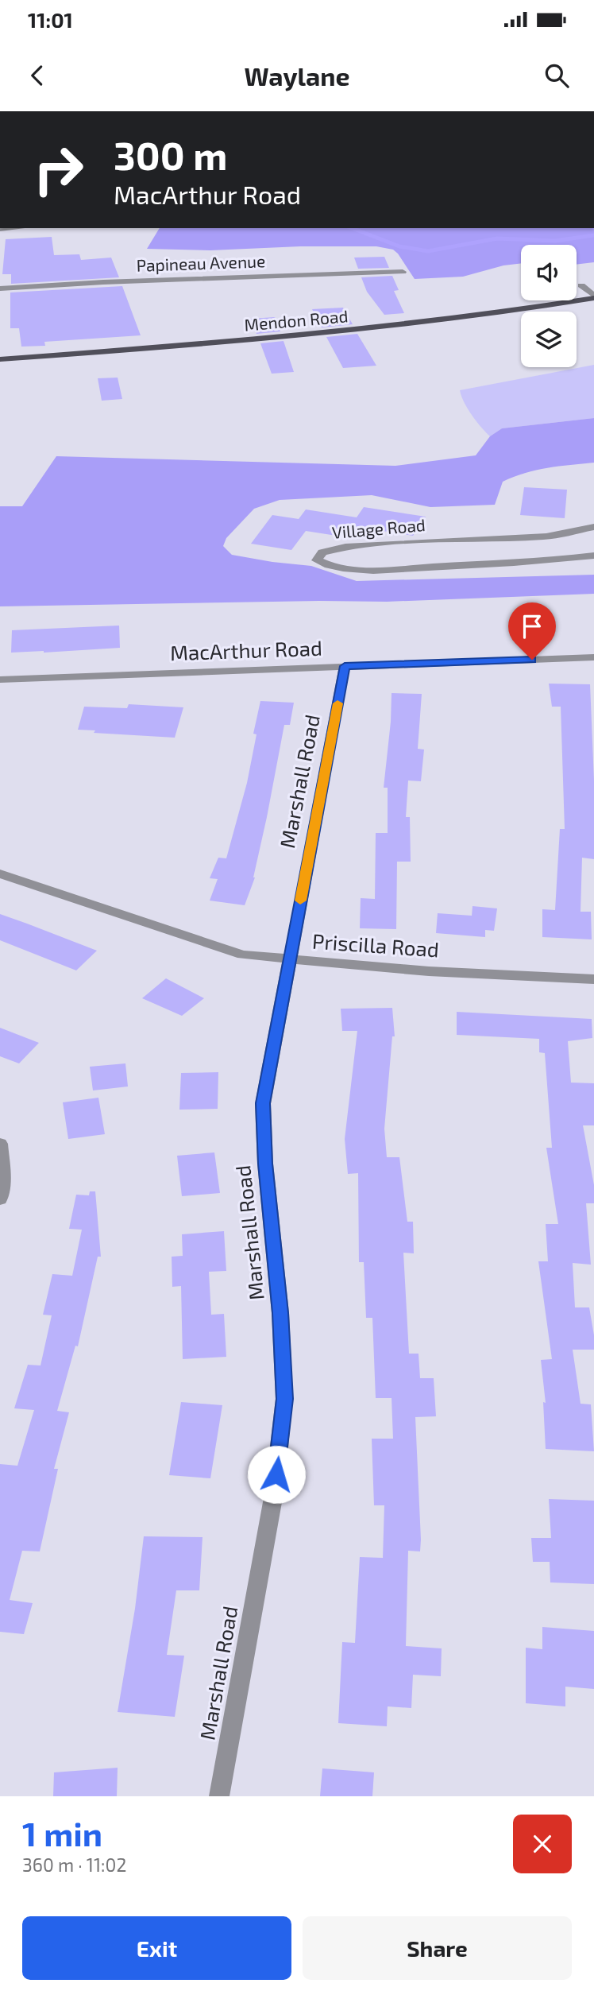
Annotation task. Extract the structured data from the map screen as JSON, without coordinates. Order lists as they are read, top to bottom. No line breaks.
{"streets":{"main road":["Mendon Road"],"street":["Papineau Avenue","Village Road","MacArthur Road","Marshall Road","Priscilla Road"]},"crossings":[["MacArthur Road","Marshall Road"],["Marshall Road","Priscilla Road"]],"page":{"status":"11:01","header":"Waylane","turn":["300 m","MacArthur Road"],"heading":["1 min","360 m · 11:02"],"buttons":["Exit","Share"]}}
